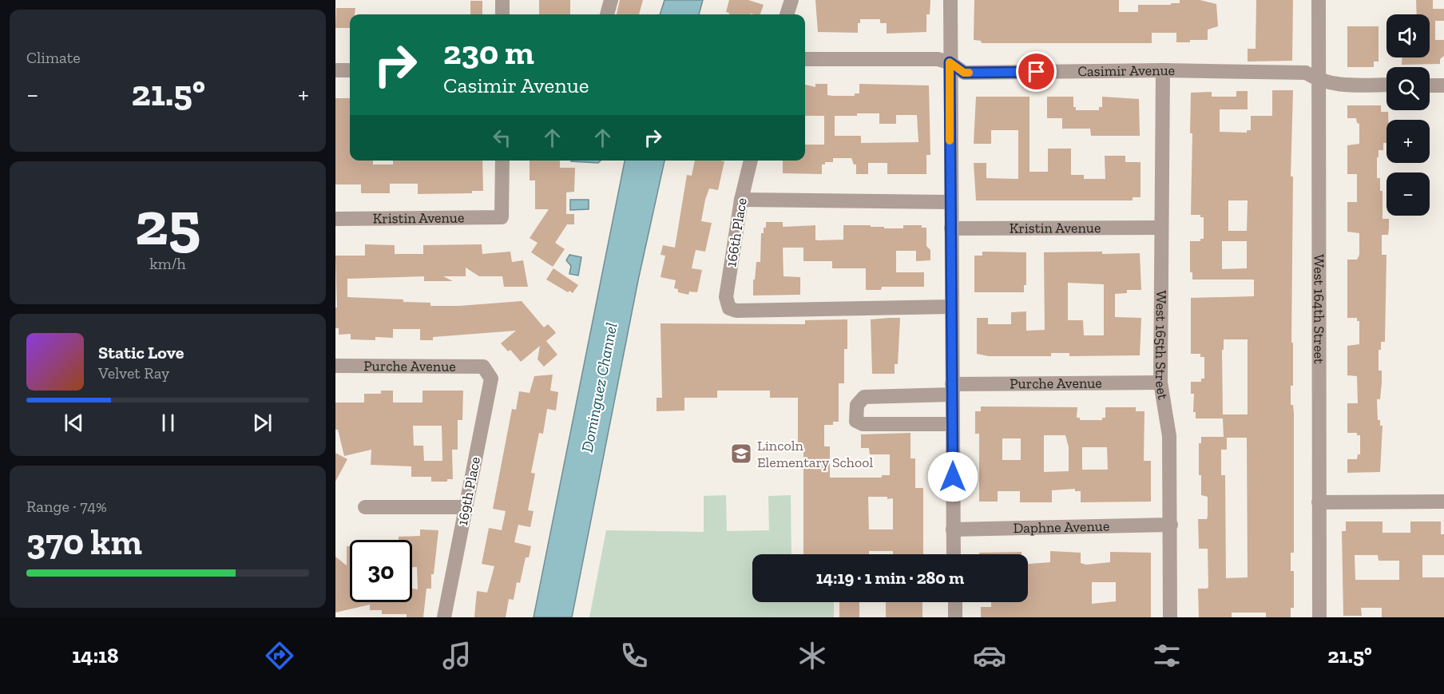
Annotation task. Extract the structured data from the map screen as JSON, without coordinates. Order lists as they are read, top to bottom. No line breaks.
{"streets":{"street":["Casimir Avenue","Kristin Avenue","166th Place","West 164th Street","West 165th Street","Purche Avenue","169th Place","Daphne Avenue"]},"crossings":[["Casimir Avenue","West 164th Street"],["Casimir Avenue","West 165th Street"],["Kristin Avenue","West 165th Street"],["West 165th Street","Purche Avenue"],["West 165th Street","Daphne Avenue"],["Purche Avenue","169th Place"]],"water":["Dominguez Channel"],"places":{"school or university":["Lincoln Elementary School"]},"page":{"tile":["Climate",["25","km/h"],["Range · 74%","370 km"]],"map_buttons":["+","−"],"turn":["230 m","Casimir Avenue"],"heat":["−","21.5°","+"],"song":["Static Love","Velvet Ray"],"limit":"30","trip":"14:19 · 1 min · 280 m","tabs":["14:18","21.5°"]}}
